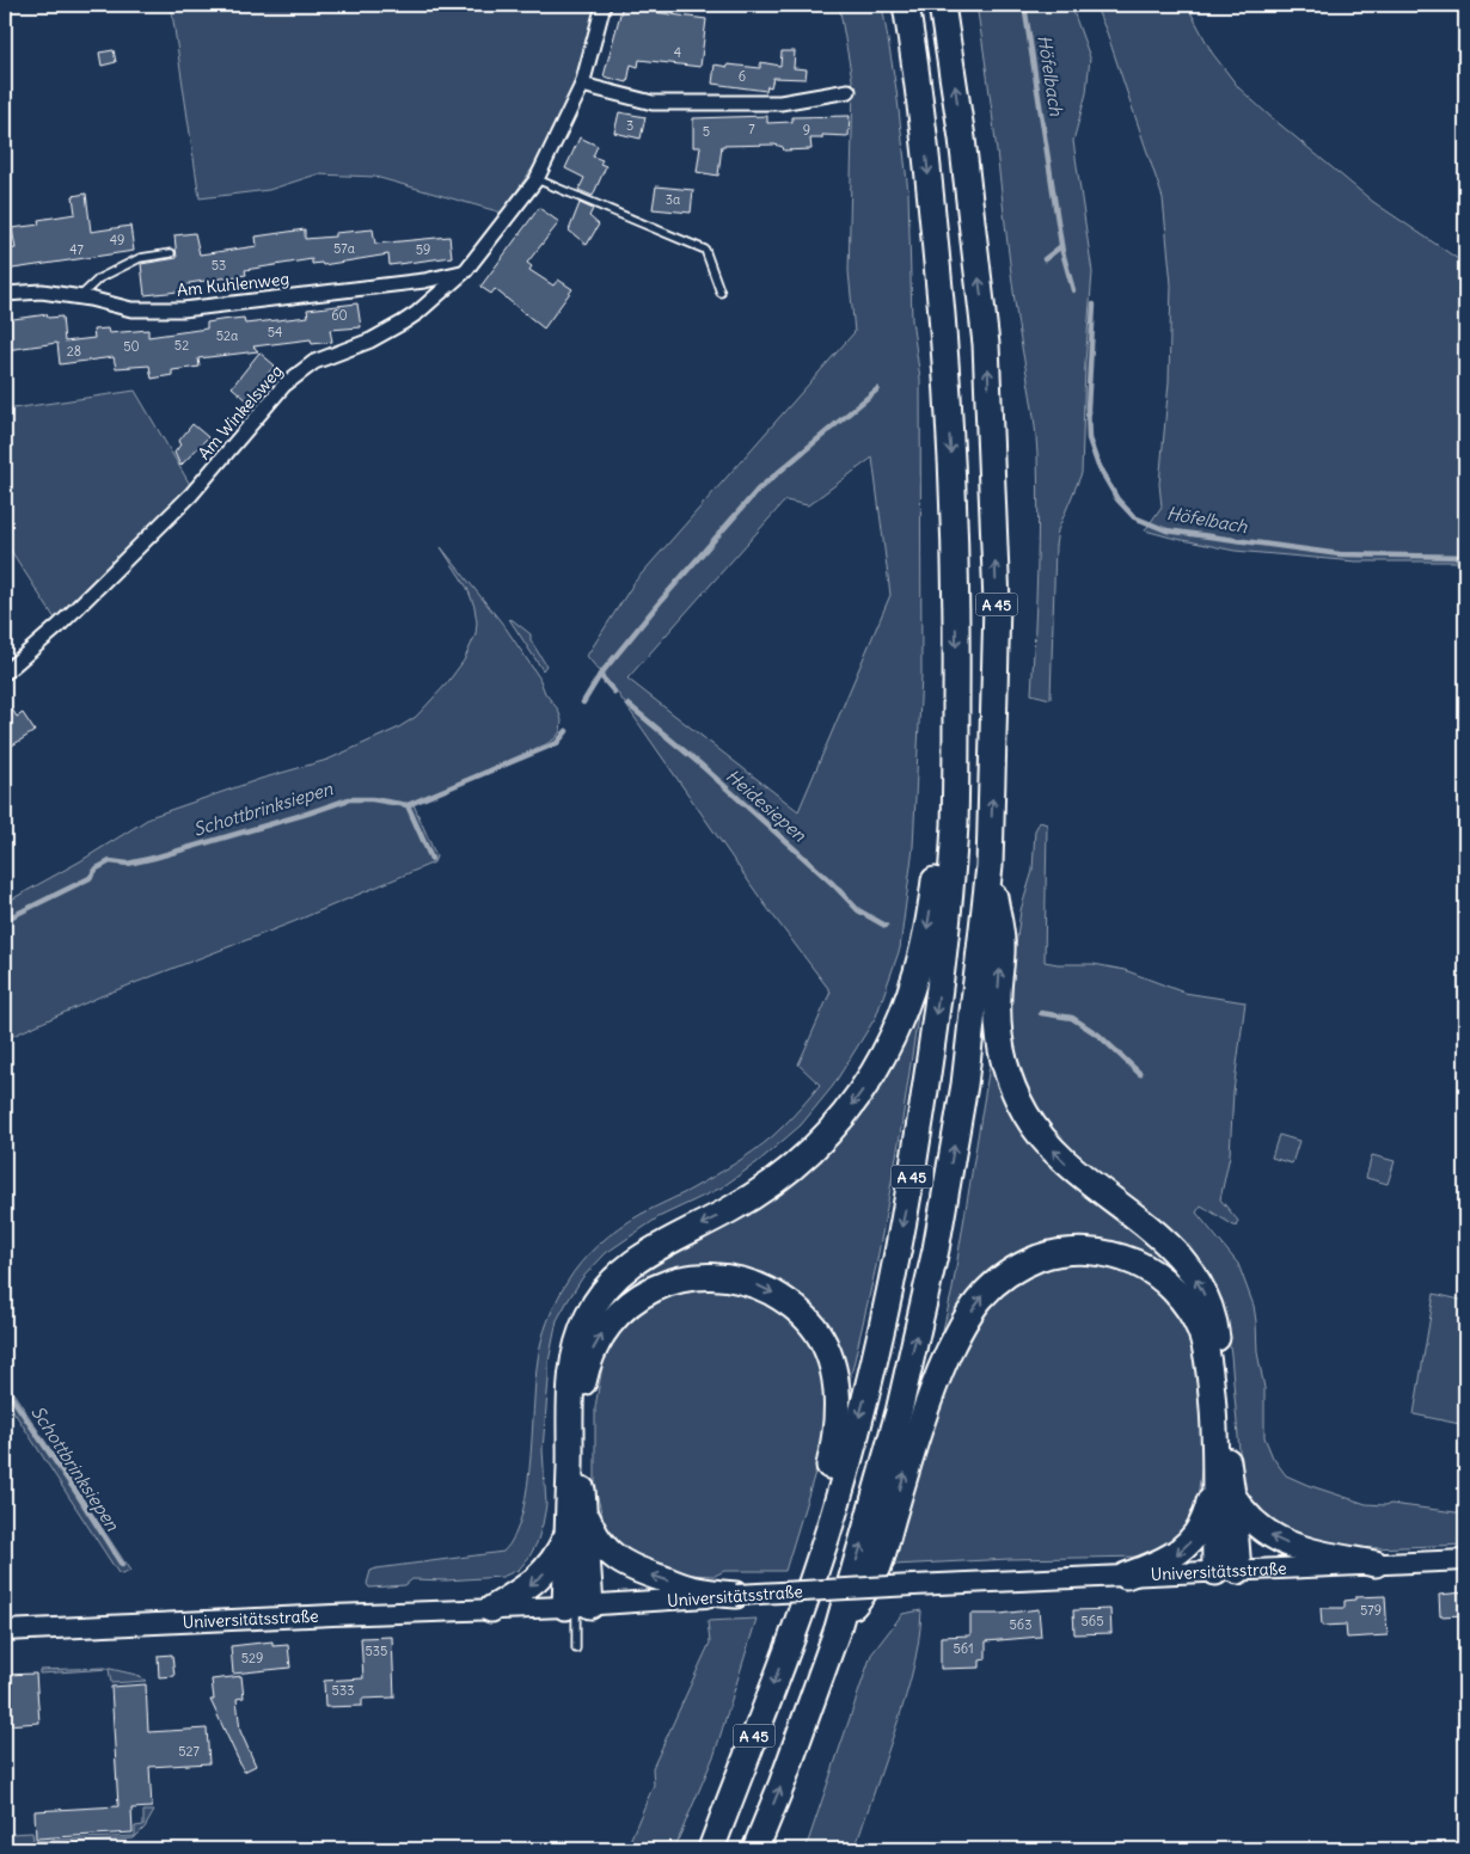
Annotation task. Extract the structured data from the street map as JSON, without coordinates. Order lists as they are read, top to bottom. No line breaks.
{"streets":{"highway":["A 45"],"main road":["Universitätsstraße"],"street":["Am Kuhlenweg","Am Winkelsweg"]},"crossings":[["Am Kuhlenweg","Am Winkelsweg"]],"water":["Höfelbach","Heidesiepen","Schottbrinksiepen"],"house_numbers":["4","6","3","7","9","5","3a","49","57a","47","59","53","60","54","52a","52","50","28","579","565","563","561","535","529","533","527"]}
